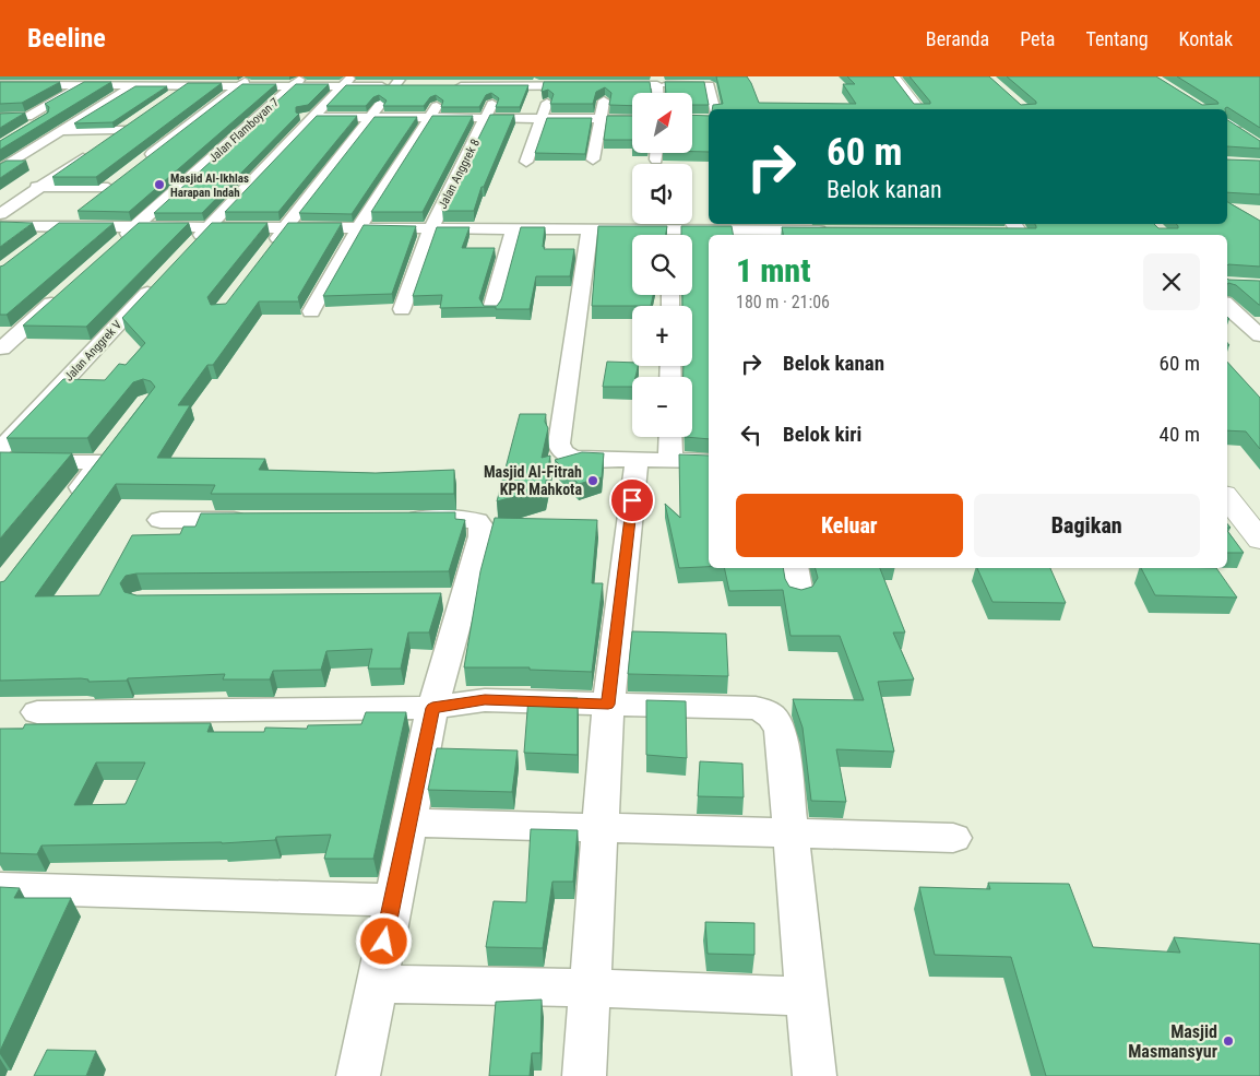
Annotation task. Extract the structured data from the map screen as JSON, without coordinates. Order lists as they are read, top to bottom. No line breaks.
{"streets":{"street":["Jalan Flamboyan 7","Jalan Anggrek 8","Jalan Anggrek V"]},"places":["Masjid Al-Ikhlas Harapan Indah","Masjid Al-Fitrah KPR Mahkota","Masjid Masmansyur"],"north":"top right","page":{"header":"Beeline","nav":["Beranda","Peta","Tentang","Kontak"],"map_buttons":["+","−"],"turn":["60 m","Belok kanan"],"heading":["1 mnt","180 m · 21:06"],"list":[{"name":"Belok kanan","value":"60 m"},{"name":"Belok kiri","value":"40 m"}],"buttons":["Keluar","Bagikan"]}}
